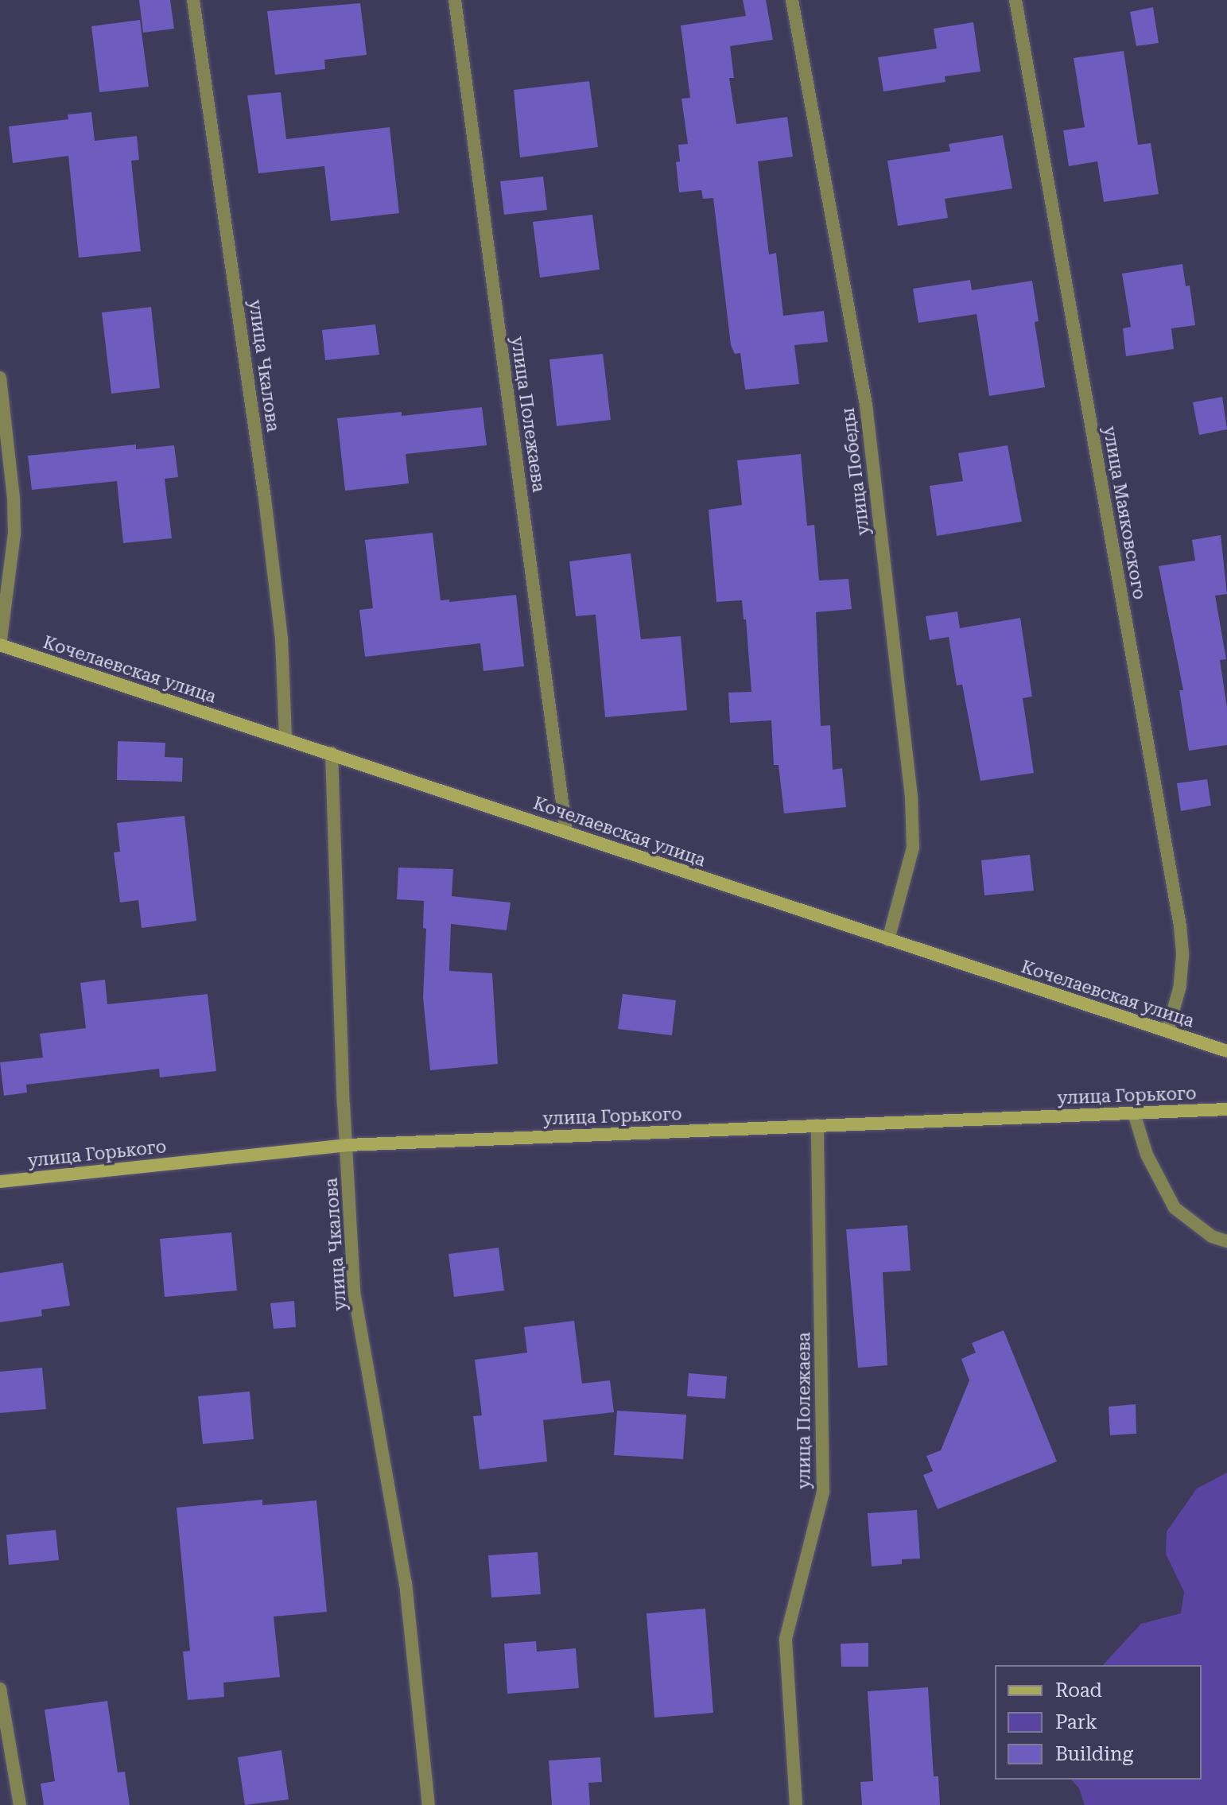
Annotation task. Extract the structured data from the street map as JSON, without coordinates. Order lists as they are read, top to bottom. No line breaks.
{"streets":{"street":["улица Чкалова","улица Полежаева","улица Победы","улица Маяковского","Кочелаевская улица","улица Горького"]},"crossings":[["улица Чкалова","Кочелаевская улица"],["улица Чкалова","улица Горького"],["улица Полежаева","Кочелаевская улица"],["улица Полежаева","улица Горького"],["улица Победы","Кочелаевская улица"],["улица Маяковского","Кочелаевская улица"]],"legend":["Road","Park","Building"]}
